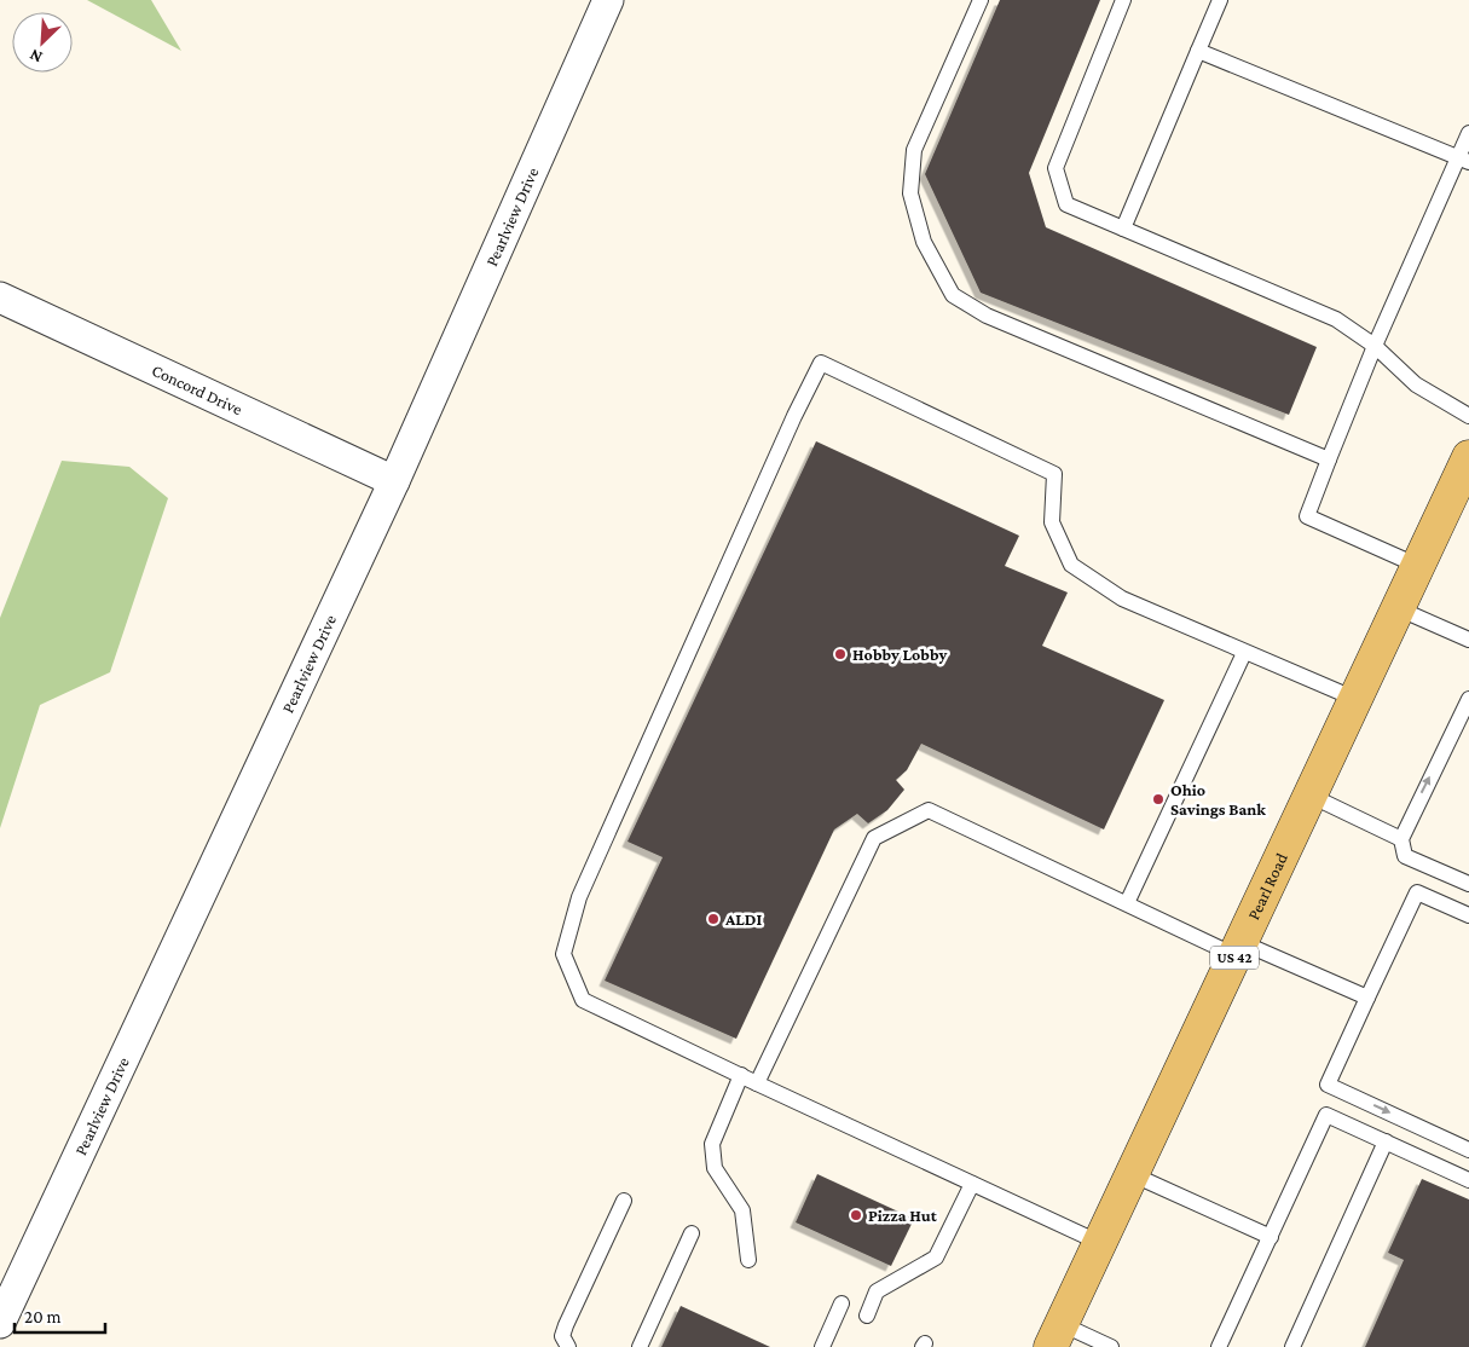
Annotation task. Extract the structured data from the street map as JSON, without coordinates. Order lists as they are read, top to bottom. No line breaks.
{"streets":{"main road":["Pearl Road","US 42"],"street":["Pearlview Drive","Concord Drive"]},"crossings":[["Pearlview Drive","Concord Drive"]],"places":["Hobby Lobby","Ohio Savings Bank","ALDI","Pizza Hut"],"scale_bar":"20 m","north":"bottom left"}
